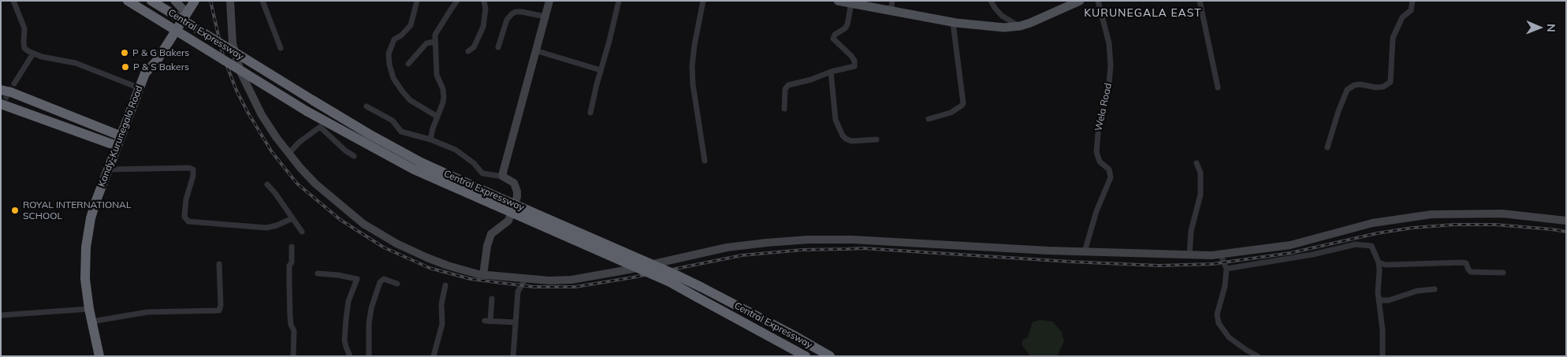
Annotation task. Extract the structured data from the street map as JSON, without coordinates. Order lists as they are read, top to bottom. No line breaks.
{"streets":{"highway":["Central Expressway","Kandy-Kurunegala Road"],"street":["Wela Road"]},"districts":["KURUNEGALA EAST"],"places":["P & G Bakers","P & S Bakers","ROYAL INTERNATIONAL SCHOOL"],"north":"right"}
